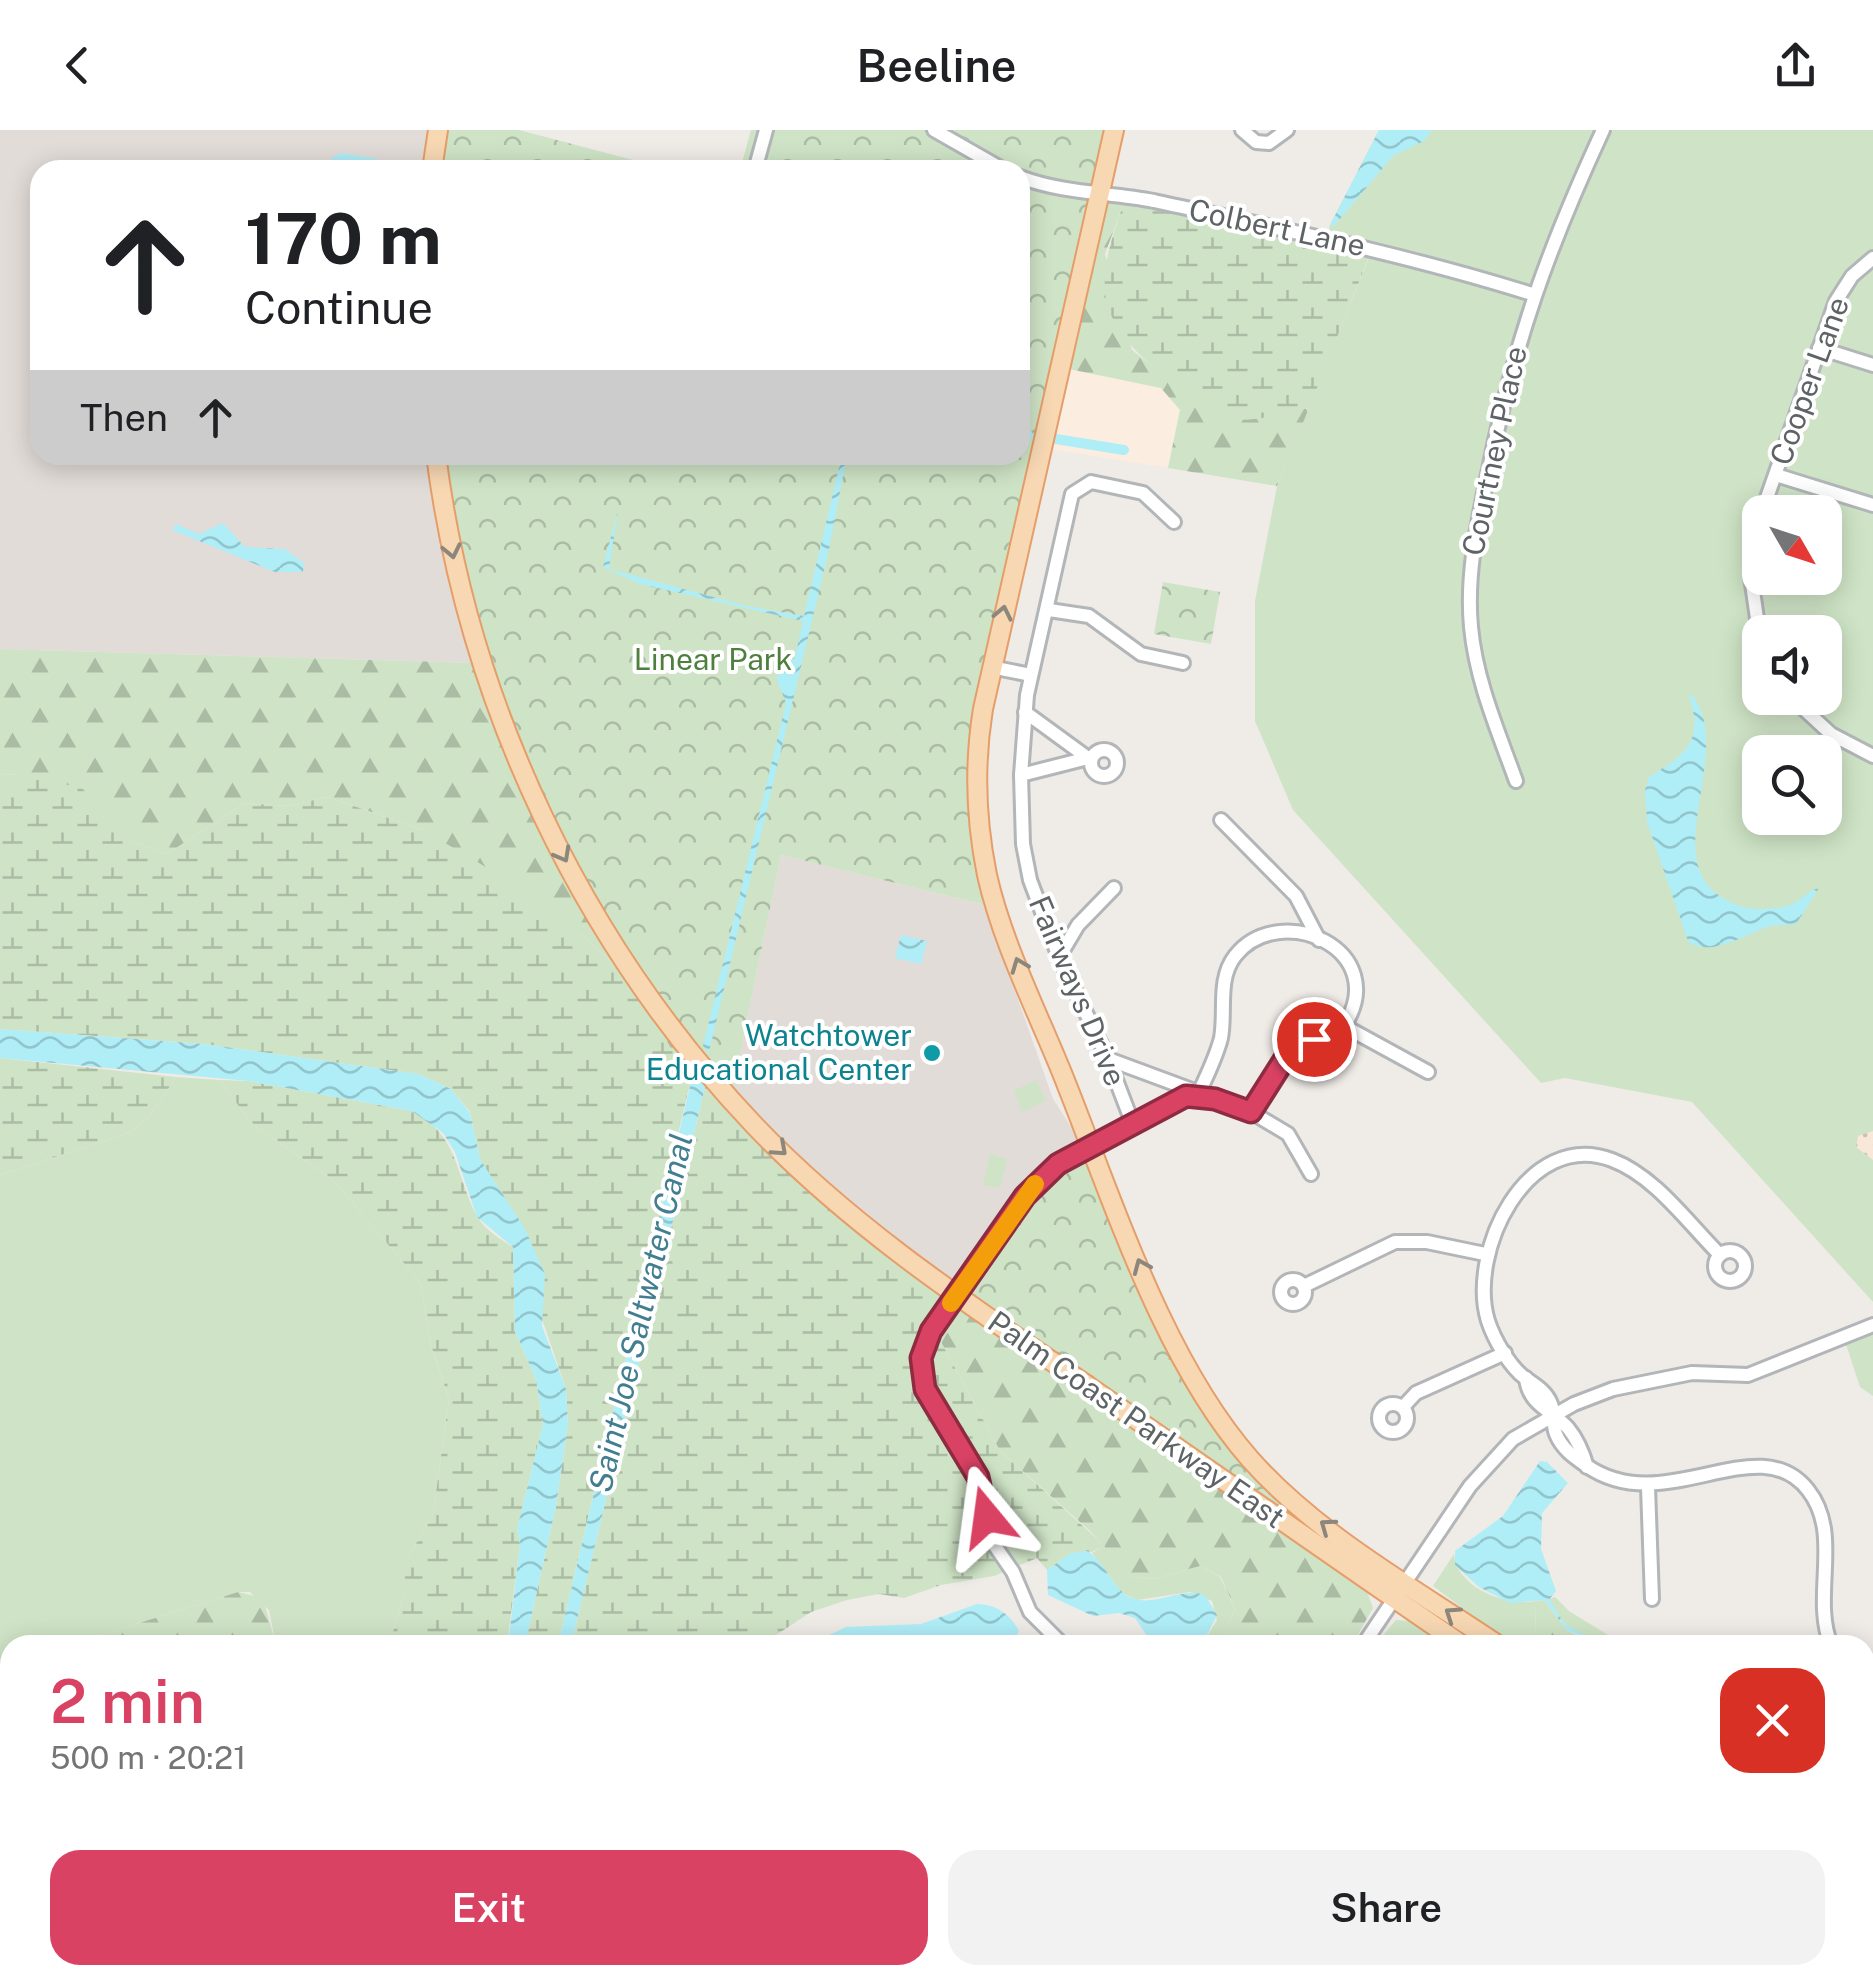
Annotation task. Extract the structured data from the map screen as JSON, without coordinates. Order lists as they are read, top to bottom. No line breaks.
{"streets":{"main road":["Palm Coast Parkway East"],"street":["Colbert Lane","Cooper Lane","Courtney Place","Fairways Drive"]},"crossings":[["Colbert Lane","Courtney Place"]],"one_way":["Palm Coast Parkway East"],"water":["Saint Joe Saltwater Canal"],"parks":["Linear Park"],"places":["Watchtower Educational Center"],"north":"bottom right","page":{"header":"Beeline","turn":["170 m","Continue"],"then":"Then","heading":["2 min","500 m · 20:21"],"buttons":["Exit","Share"]}}
